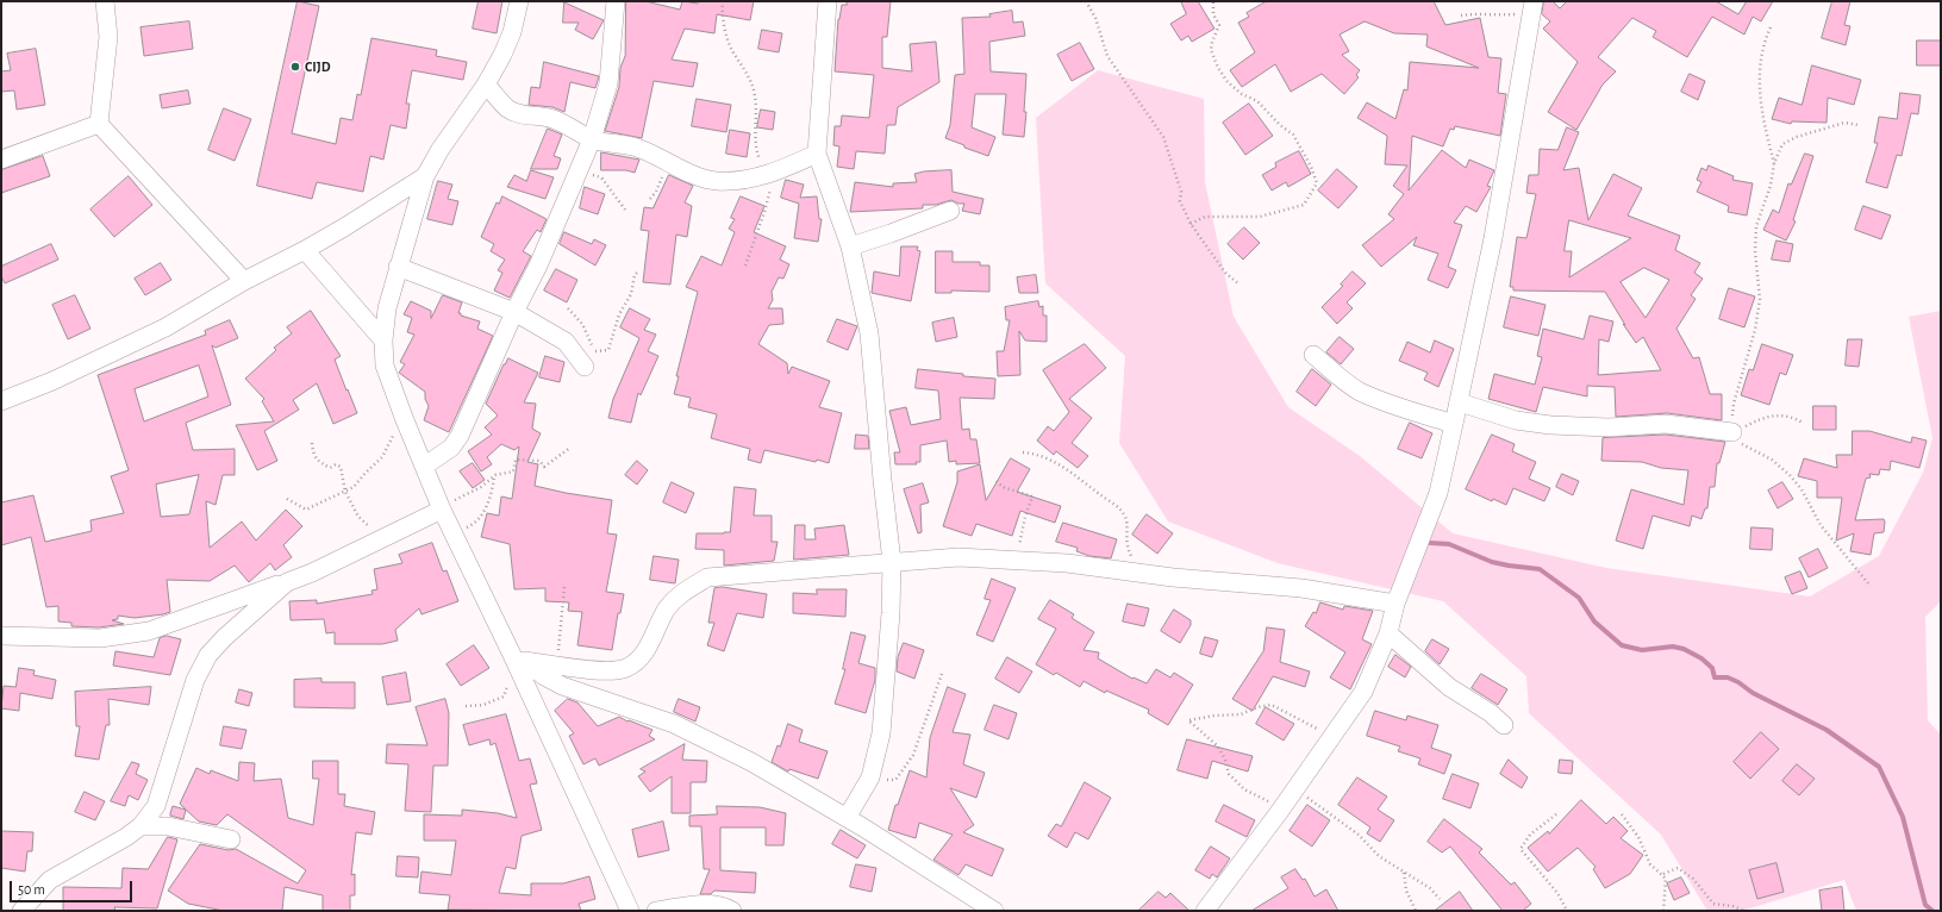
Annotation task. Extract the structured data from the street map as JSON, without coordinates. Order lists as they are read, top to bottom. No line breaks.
{"places":["CIJD"],"scale_bar":"50 m"}
